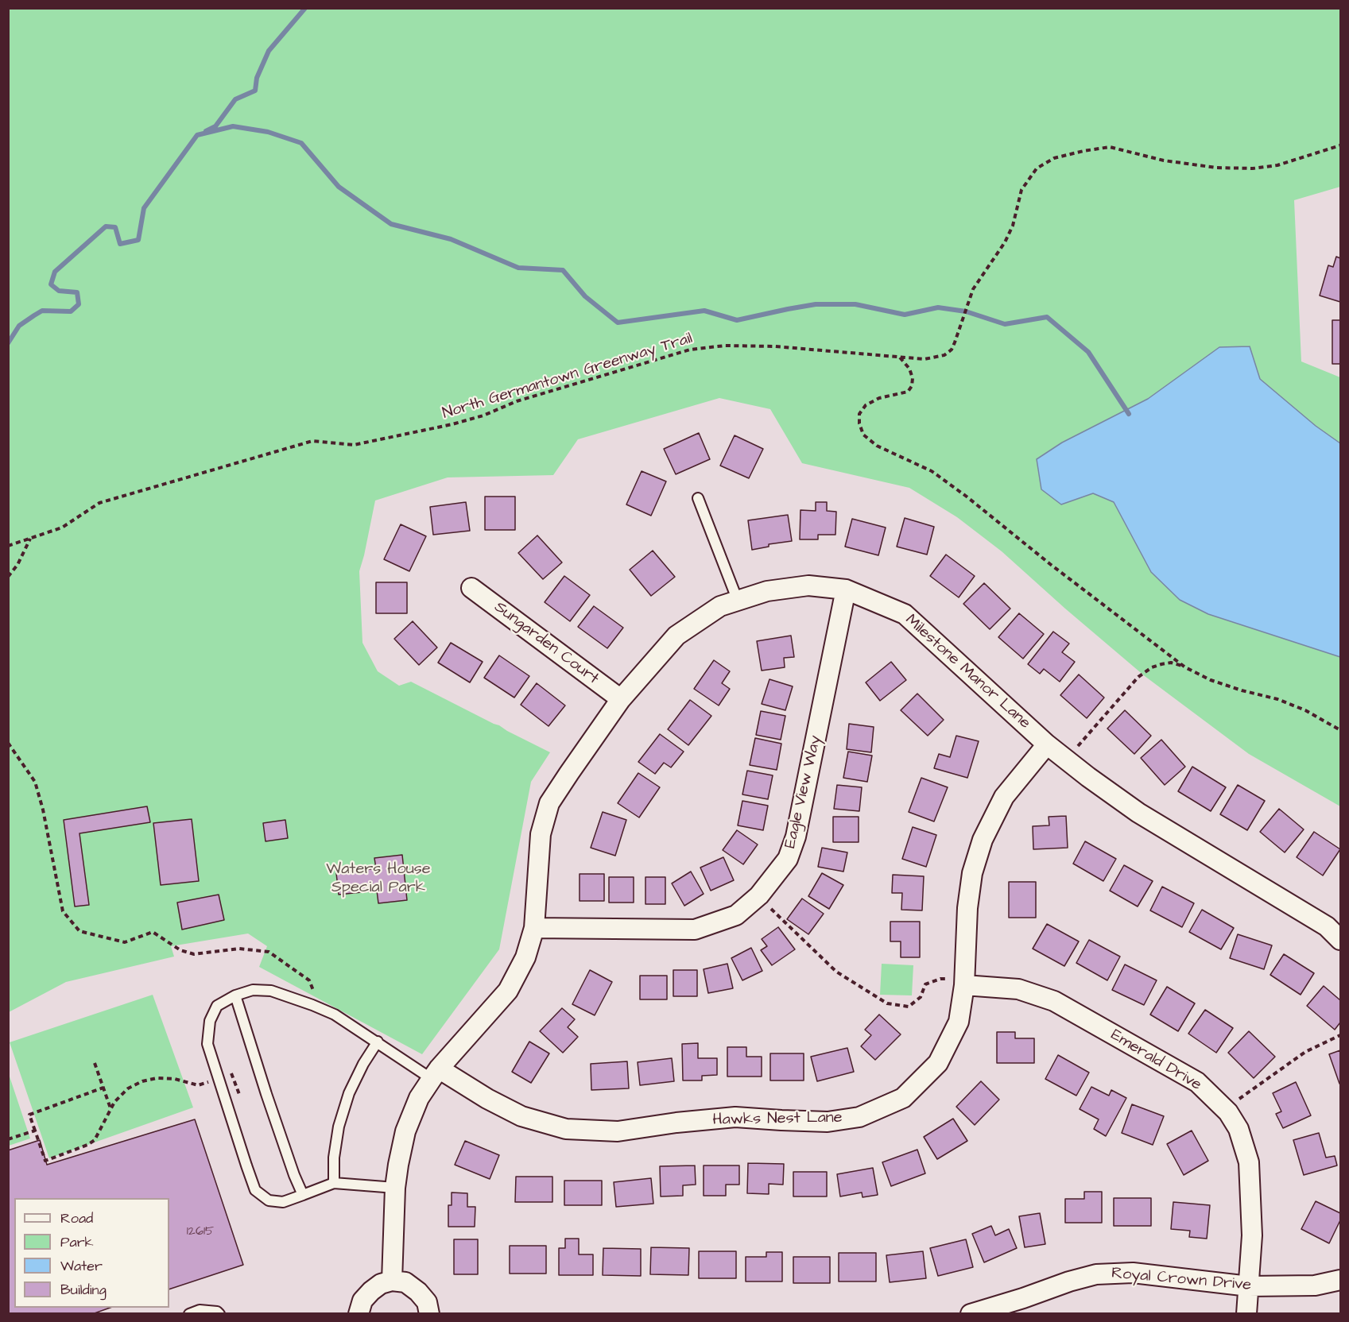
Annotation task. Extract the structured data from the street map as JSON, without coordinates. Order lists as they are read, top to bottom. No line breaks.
{"streets":{"street":["Sungarden Court","Milestone Manor Lane","Eagle View Way","Emerald Drive","Hawks Nest Lane","Royal Crown Drive"],"path":["North Germantown Greenway Trail"]},"crossings":[["Sungarden Court","Milestone Manor Lane"],["Milestone Manor Lane","Eagle View Way"],["Milestone Manor Lane","Hawks Nest Lane"],["Emerald Drive","Hawks Nest Lane"],["Emerald Drive","Royal Crown Drive"]],"parks":["Waters House Special Park"],"house_numbers":["12615"],"legend":["Road","Park","Water","Building"]}
